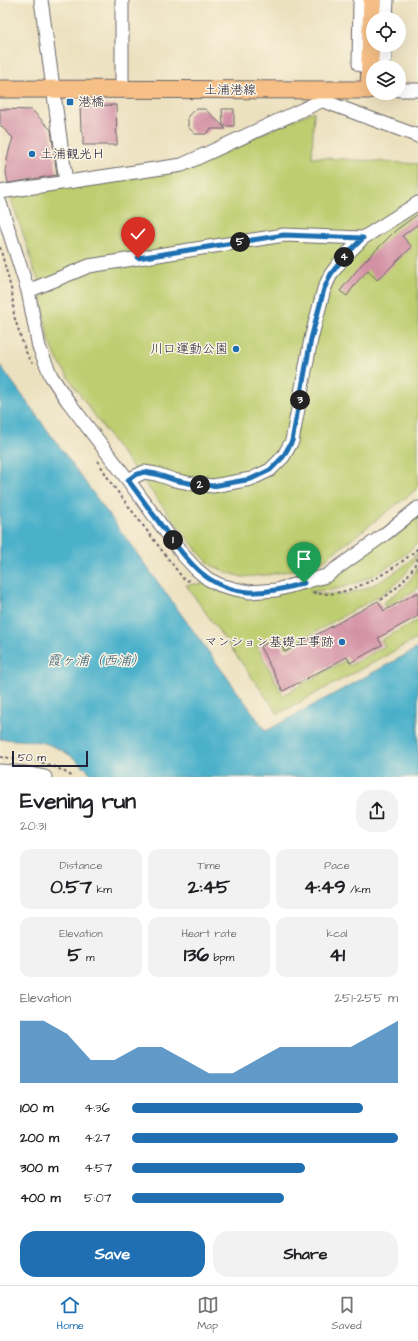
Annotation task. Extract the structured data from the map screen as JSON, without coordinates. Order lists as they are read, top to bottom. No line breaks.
{"streets":{"main road":["土浦港線"]},"water":["霞ヶ浦（西浦）"],"places":{"transit":["港橋"],"other":["土浦観光Ｈ","川口運動公園","マンション基礎工事跡"]},"scale_bar":"50 m","page":{"pins":["5","4","3","2","1"],"scale":"50 m","heading":["Evening run","20:31"],"stats":[["Distance","0.57 km"],["Time","2:45"],["Pace","4:49 /km"],["Elevation","5 m"],["Heart rate","136 bpm"],["kcal","41"]],"chart":["Elevation","251–255 m"],"list":[{"name":"100 m","note":"4:36"},{"name":"200 m","note":"4:27"},{"name":"300 m","note":"4:57"},{"name":"400 m","note":"5:07"}],"buttons":["Save","Share"],"tabs":["Home","Map","Saved"]}}
